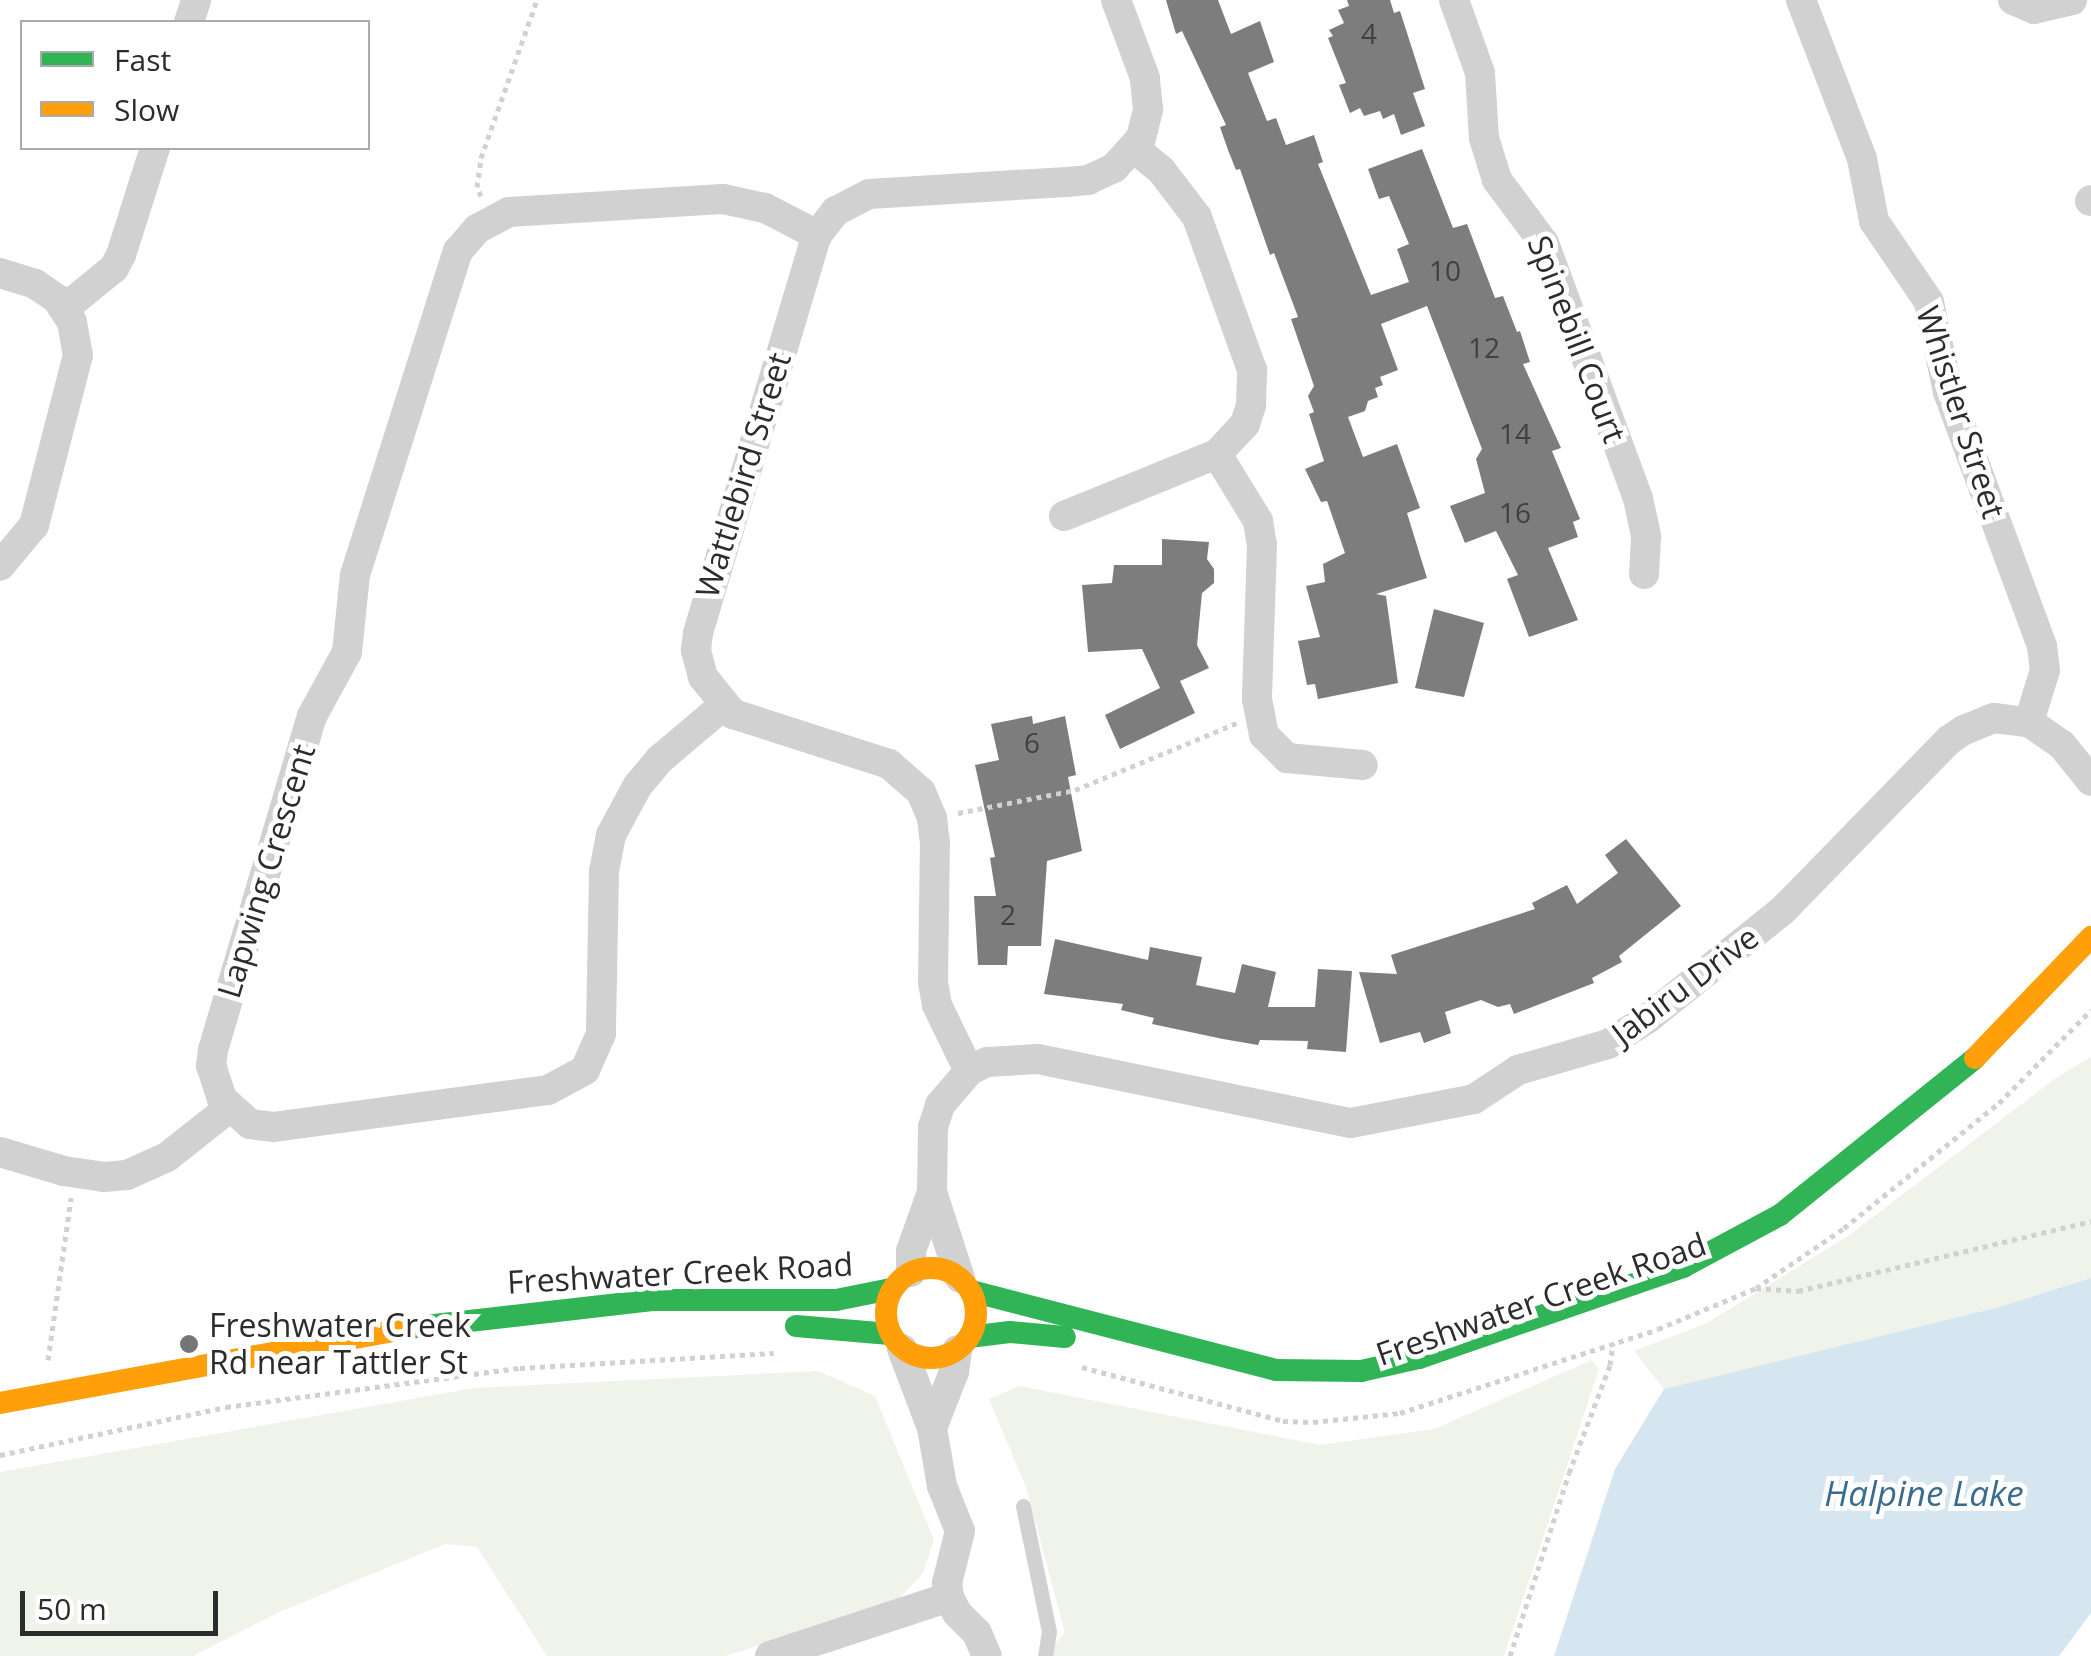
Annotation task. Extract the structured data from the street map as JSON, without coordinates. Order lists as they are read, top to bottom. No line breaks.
{"streets":{"main road":["Freshwater Creek Road"],"street":["Spinebill Court","Whistler Street","Wattlebird Street","Lapwing Crescent","Jabiru Drive"]},"crossings":[["Whistler Street","Jabiru Drive"]],"water":["Halpine Lake"],"places":["Freshwater Creek Rd near Tattler St"],"house_numbers":["4","10","12","14","16","6","2"],"legend":["Fast","Slow"],"scale_bar":"50 m"}
